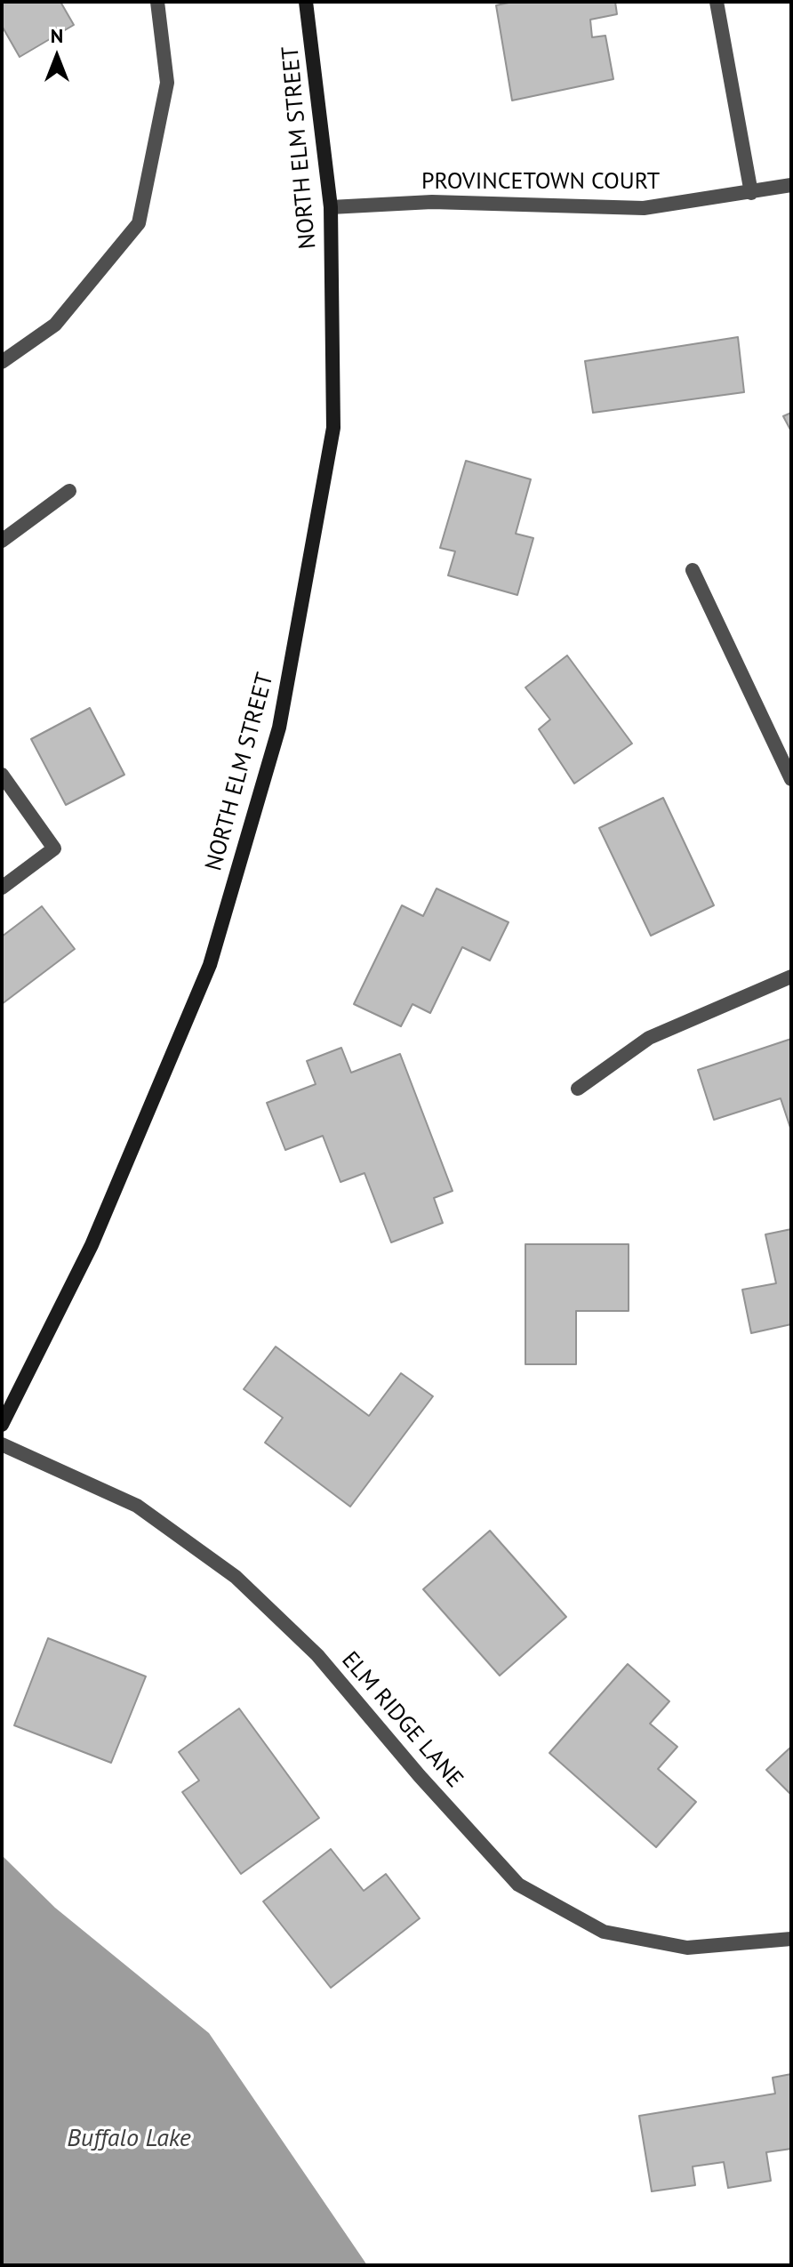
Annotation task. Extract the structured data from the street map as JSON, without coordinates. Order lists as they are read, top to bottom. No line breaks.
{"streets":{"main road":["NORTH ELM STREET"],"street":["PROVINCETOWN COURT","ELM RIDGE LANE"]},"crossings":[["NORTH ELM STREET","PROVINCETOWN COURT"]],"water":["Buffalo Lake"],"north":"top"}
